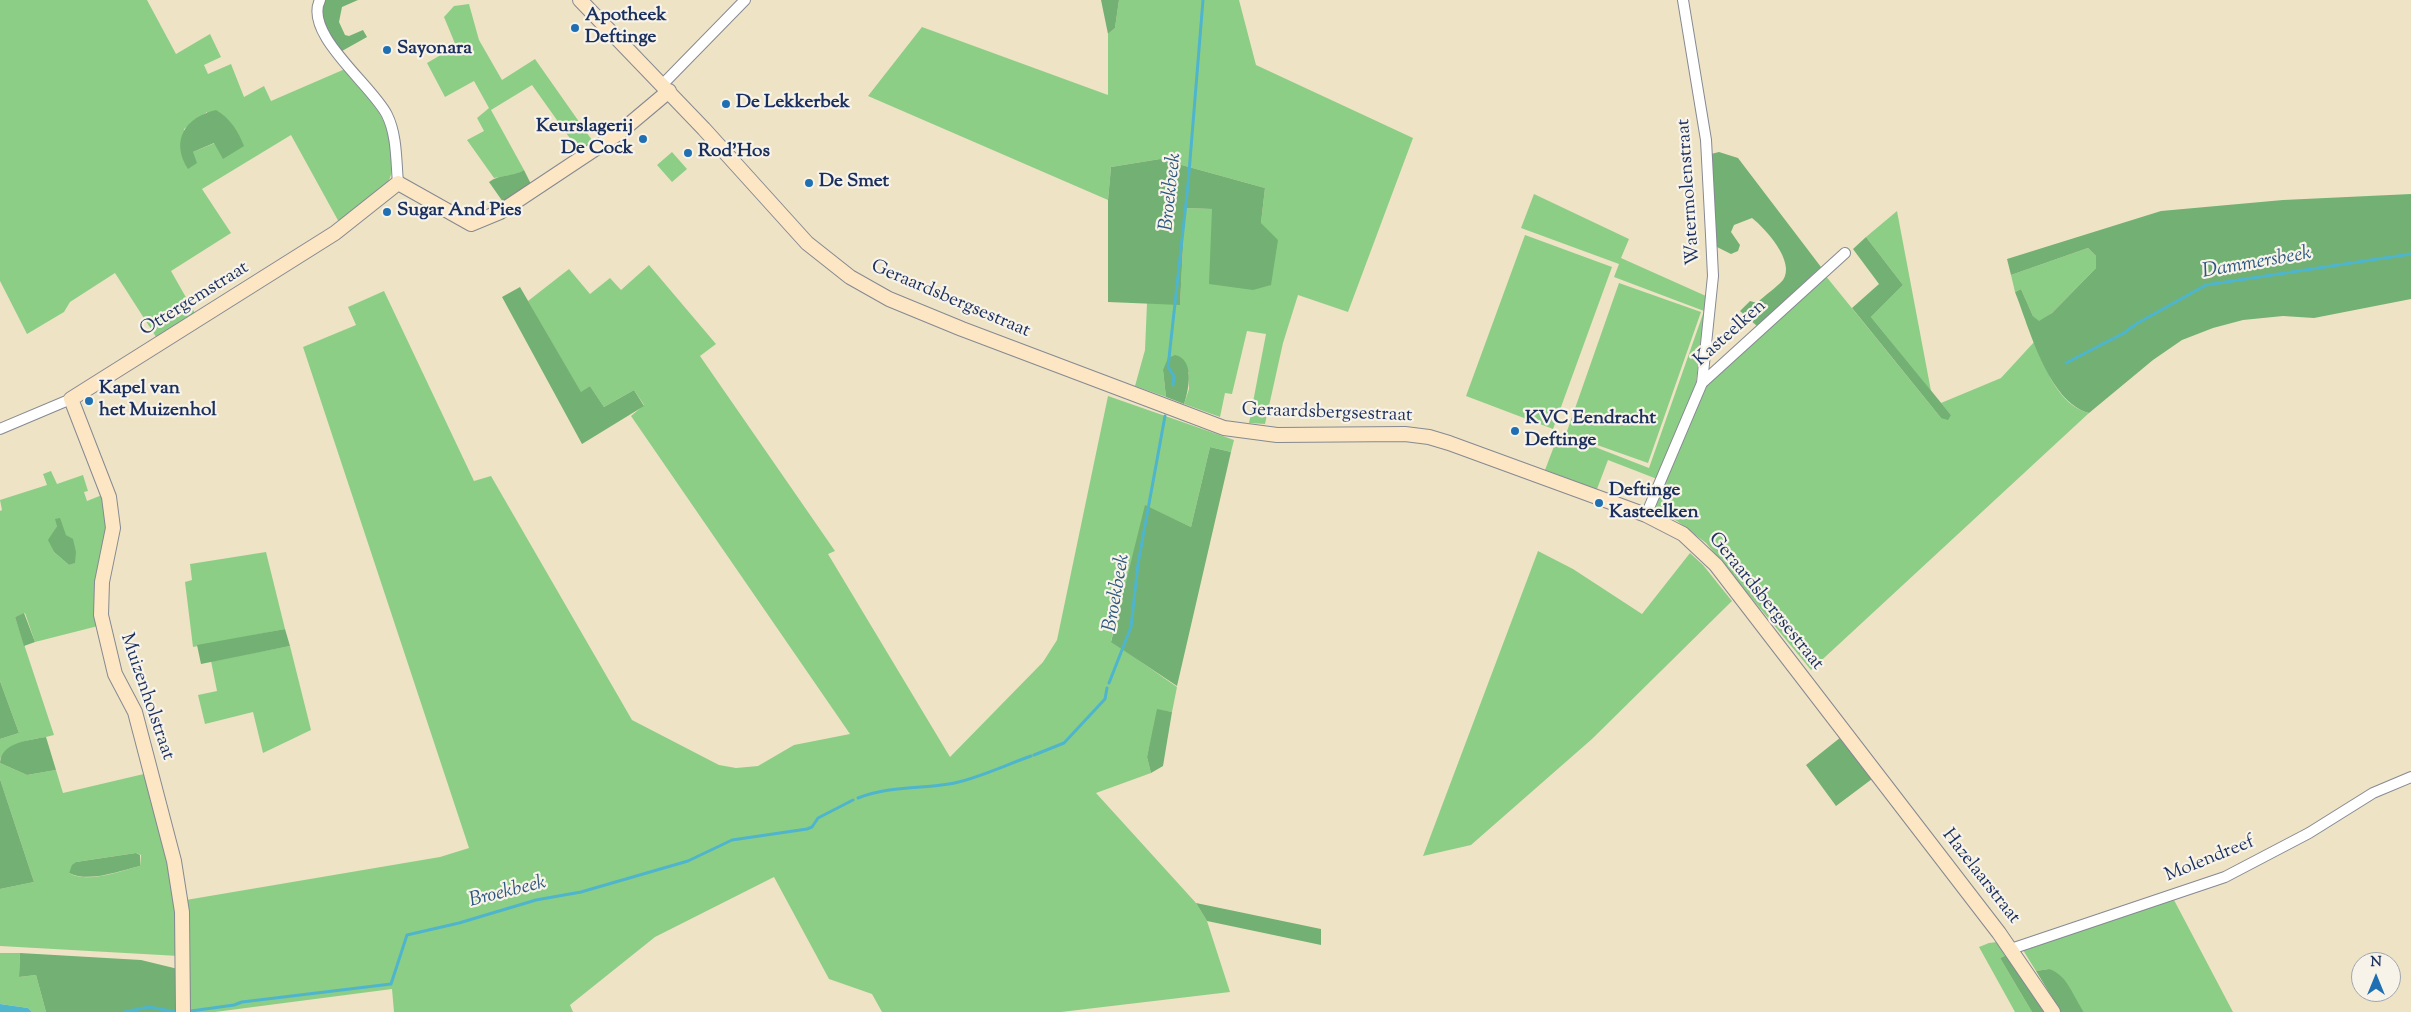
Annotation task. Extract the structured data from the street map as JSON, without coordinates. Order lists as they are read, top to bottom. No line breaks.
{"streets":{"street":["Watermolenstraat","Ottergemstraat","Geraardsbergsestraat","Kasteelken","Muizenholstraat","Molendreef","Hazelaarstraat"]},"crossings":[["Watermolenstraat","Kasteelken"],["Ottergemstraat","Muizenholstraat"],["Geraardsbergsestraat","Kasteelken"],["Geraardsbergsestraat","Hazelaarstraat"],["Molendreef","Hazelaarstraat"]],"water":["Broekbeek","Dammersbeek"],"places":["Apotheek Deftinge","Sayonara","De Lekkerbek","Keurslagerij De Cock","Rod'Hos","De Smet","Sugar And Pies","Kapel van het Muizenhol","KVC Eendracht Deftinge","Deftinge Kasteelken"],"north":"top"}
